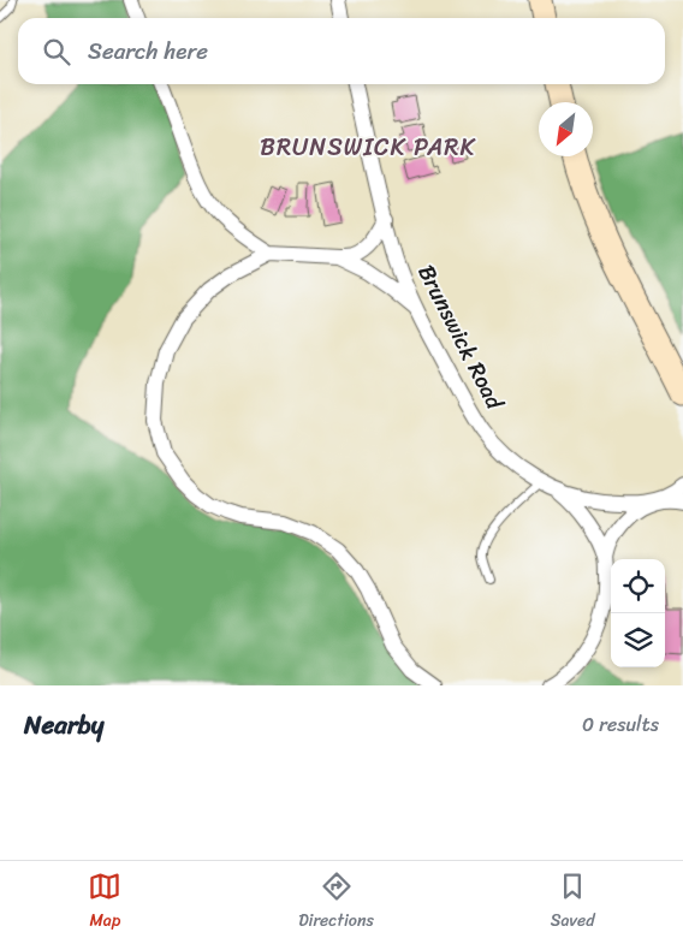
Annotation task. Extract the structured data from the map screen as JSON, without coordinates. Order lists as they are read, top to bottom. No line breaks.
{"streets":{"street":["Brunswick Road"]},"districts":["BRUNSWICK PARK"],"north":"bottom left","page":{"search":"Search here","heading":["Nearby","0 results"],"nav":["Map","Directions","Saved"]}}
